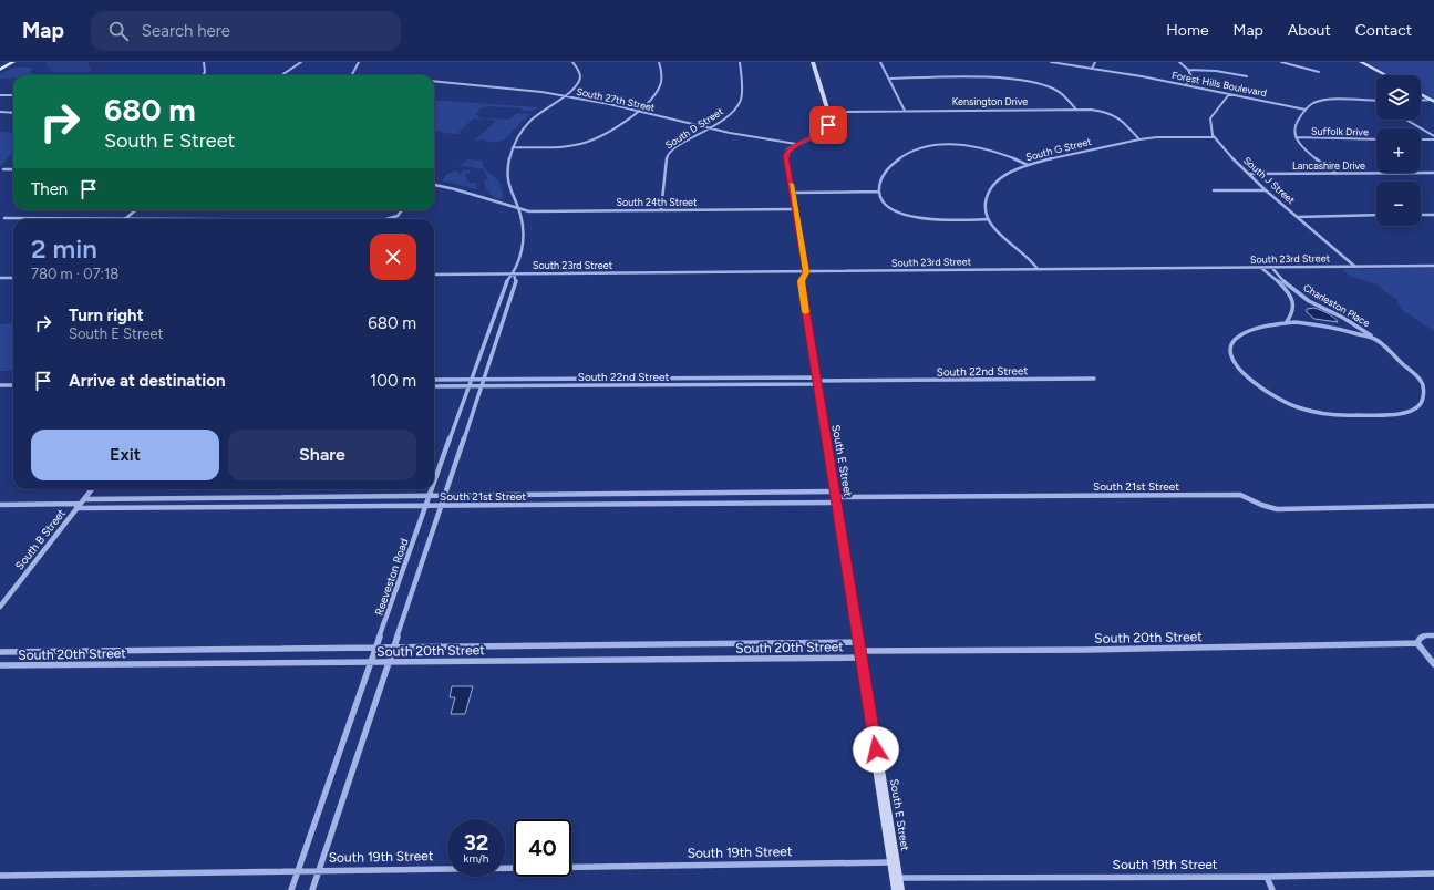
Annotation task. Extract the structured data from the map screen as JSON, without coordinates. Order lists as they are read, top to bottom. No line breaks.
{"streets":{"street":["Forest Hills Boulevard","South 27th Street","Kensington Drive","South D Street","Suffolk Drive","South G Street","Lancashire Drive","South J Street","South 24th Street","South 23rd Street","Charleston Place","South 22nd Street","South E Street","South 21st Street","South B Street","Reeveston Road","South 20th Street","South 19th Street"]},"crossings":[["South 27th Street","South D Street"],["South 27th Street","South E Street"],["South 27th Street","Reeveston Road"],["Kensington Drive","South G Street"],["South D Street","South 24th Street"],["South G Street","South J Street"],["Lancashire Drive","South J Street"],["South J Street","South 23rd Street"],["South 24th Street","South E Street"],["South 24th Street","Reeveston Road"],["South 23rd Street","Charleston Place"],["South 23rd Street","South E Street"],["South 23rd Street","Reeveston Road"],["South 22nd Street","South E Street"],["South 22nd Street","Reeveston Road"],["South E Street","South 21st Street"],["South E Street","South 20th Street"],["South E Street","South 19th Street"],["South 21st Street","South B Street"],["South 21st Street","Reeveston Road"],["Reeveston Road","South 20th Street"],["Reeveston Road","South 19th Street"]],"page":{"header":"Map","search":"Search here","nav":["Home","Map","About","Contact"],"map_buttons":["+","−"],"turn":["680 m","South E Street"],"then":"Then","heading":["2 min","780 m · 07:18"],"list":[{"name":"Turn right","note":"South E Street","value":"680 m"},{"name":"Arrive at destination","value":"100 m"}],"buttons":["Exit","Share"],"speed":"32 km/h","limit":"40"}}
